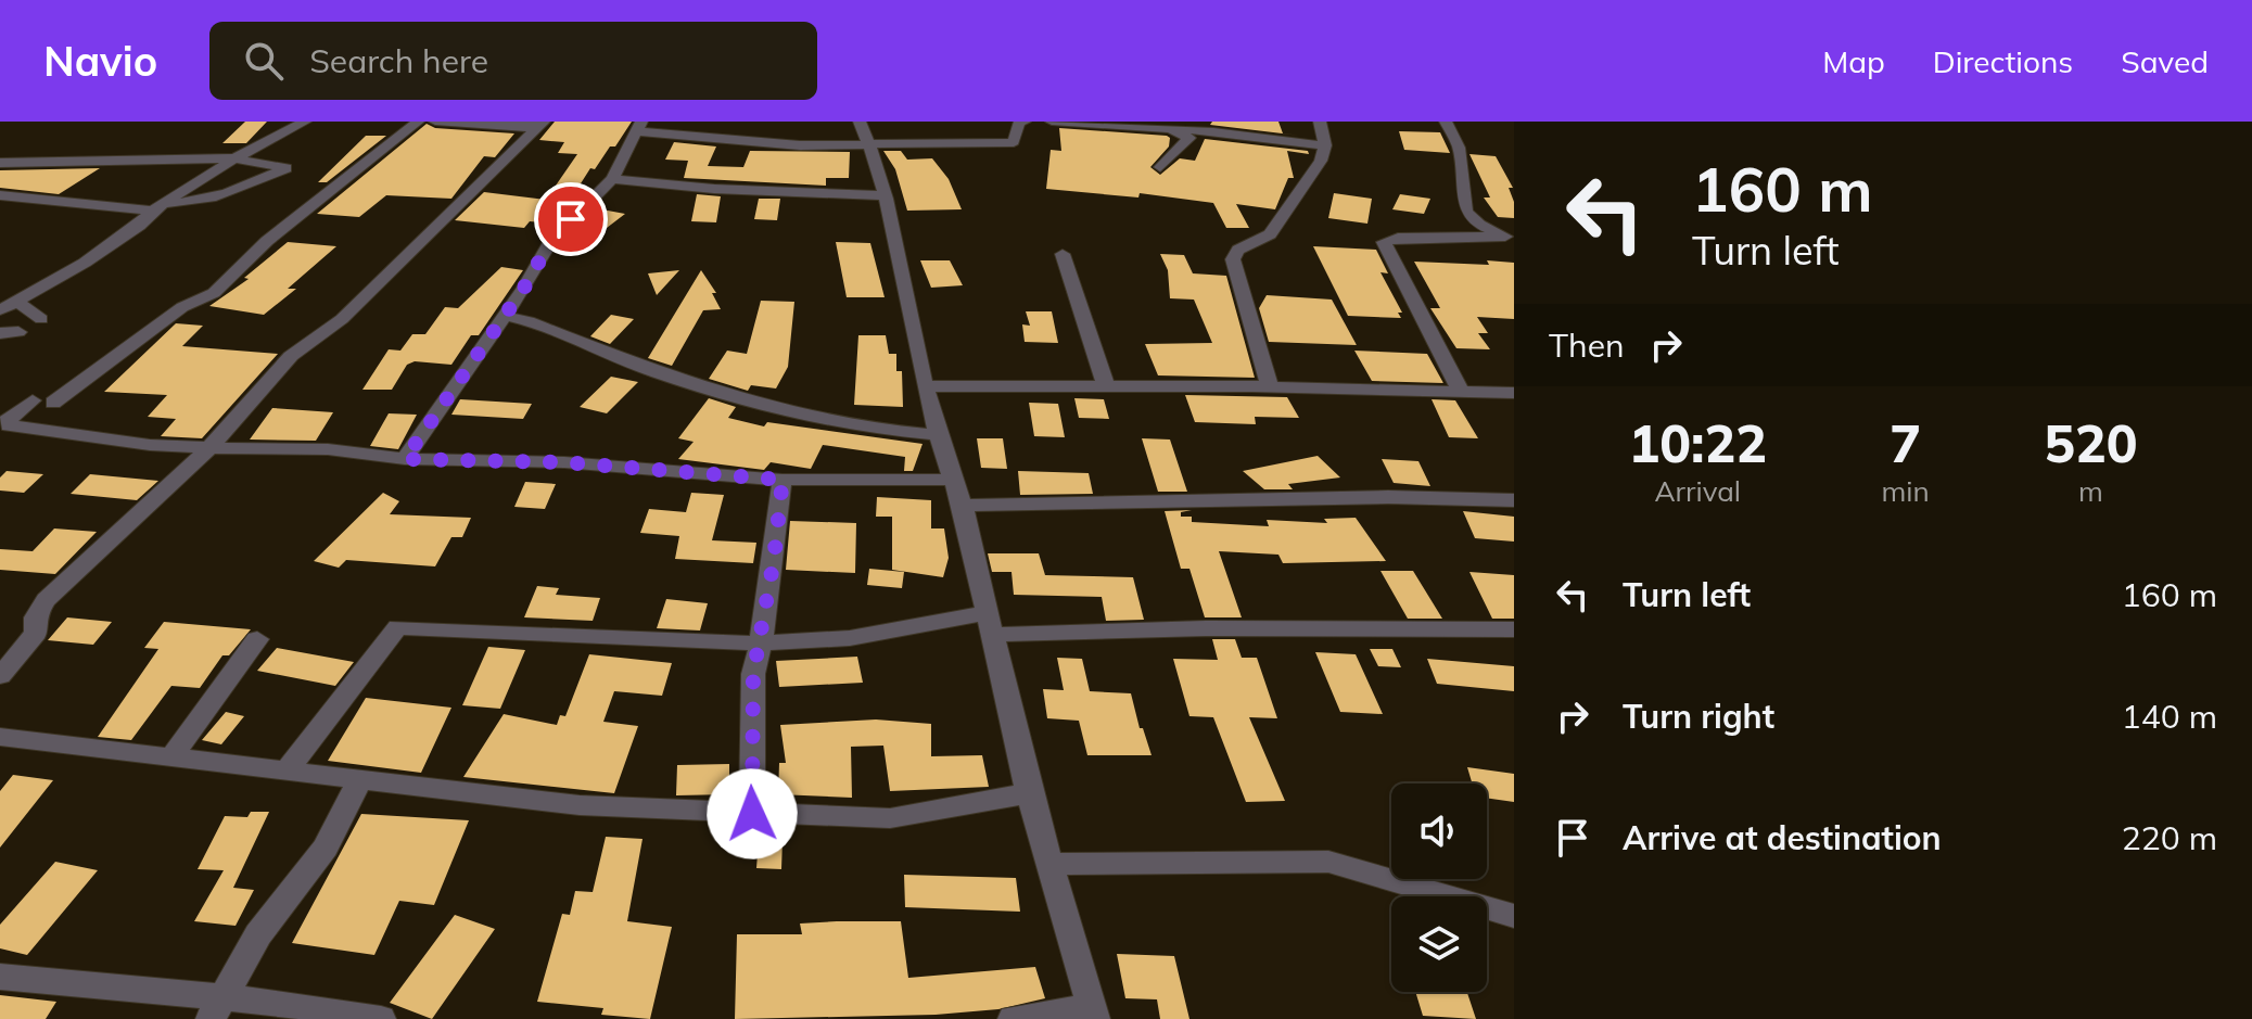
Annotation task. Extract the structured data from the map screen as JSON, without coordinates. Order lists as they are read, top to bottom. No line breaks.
{"page":{"header":"Navio","search":"Search here","nav":["Map","Directions","Saved"],"turn":["160 m","Turn left"],"then":"Then","eta":["10:22","Arrival","7","min","520","m"],"list":[{"name":"Turn left","value":"160 m"},{"name":"Turn right","value":"140 m"},{"name":"Arrive at destination","value":"220 m"}]}}
